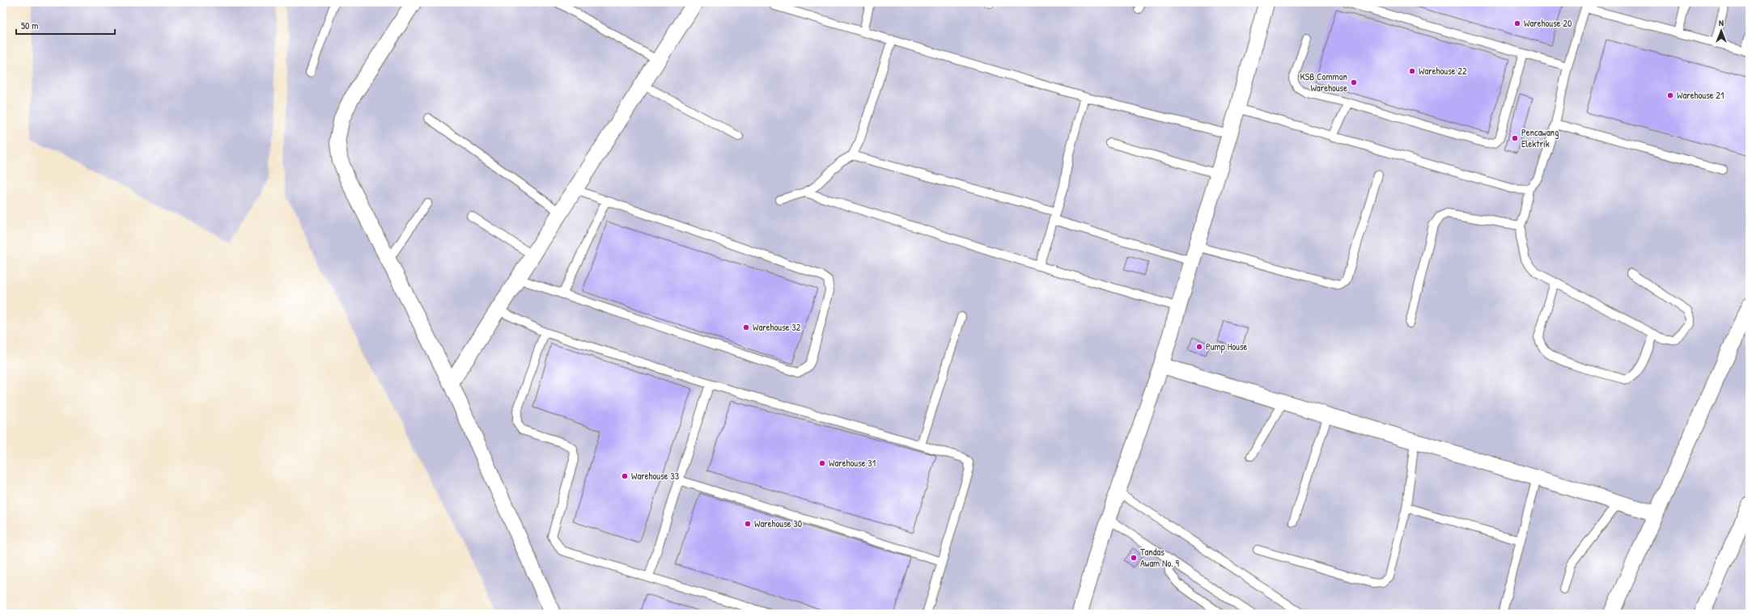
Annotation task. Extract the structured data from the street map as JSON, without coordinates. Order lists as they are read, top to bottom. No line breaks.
{"places":["Warehouse 20","Warehouse 22","KSB Common Warehouse","Warehouse 21","Pencawang Elektrik","Warehouse 32","Pump House","Warehouse 31","Warehouse 33","Warehouse 30","Tandas Awam No. 9"],"scale_bar":"50 m","north":"top"}
